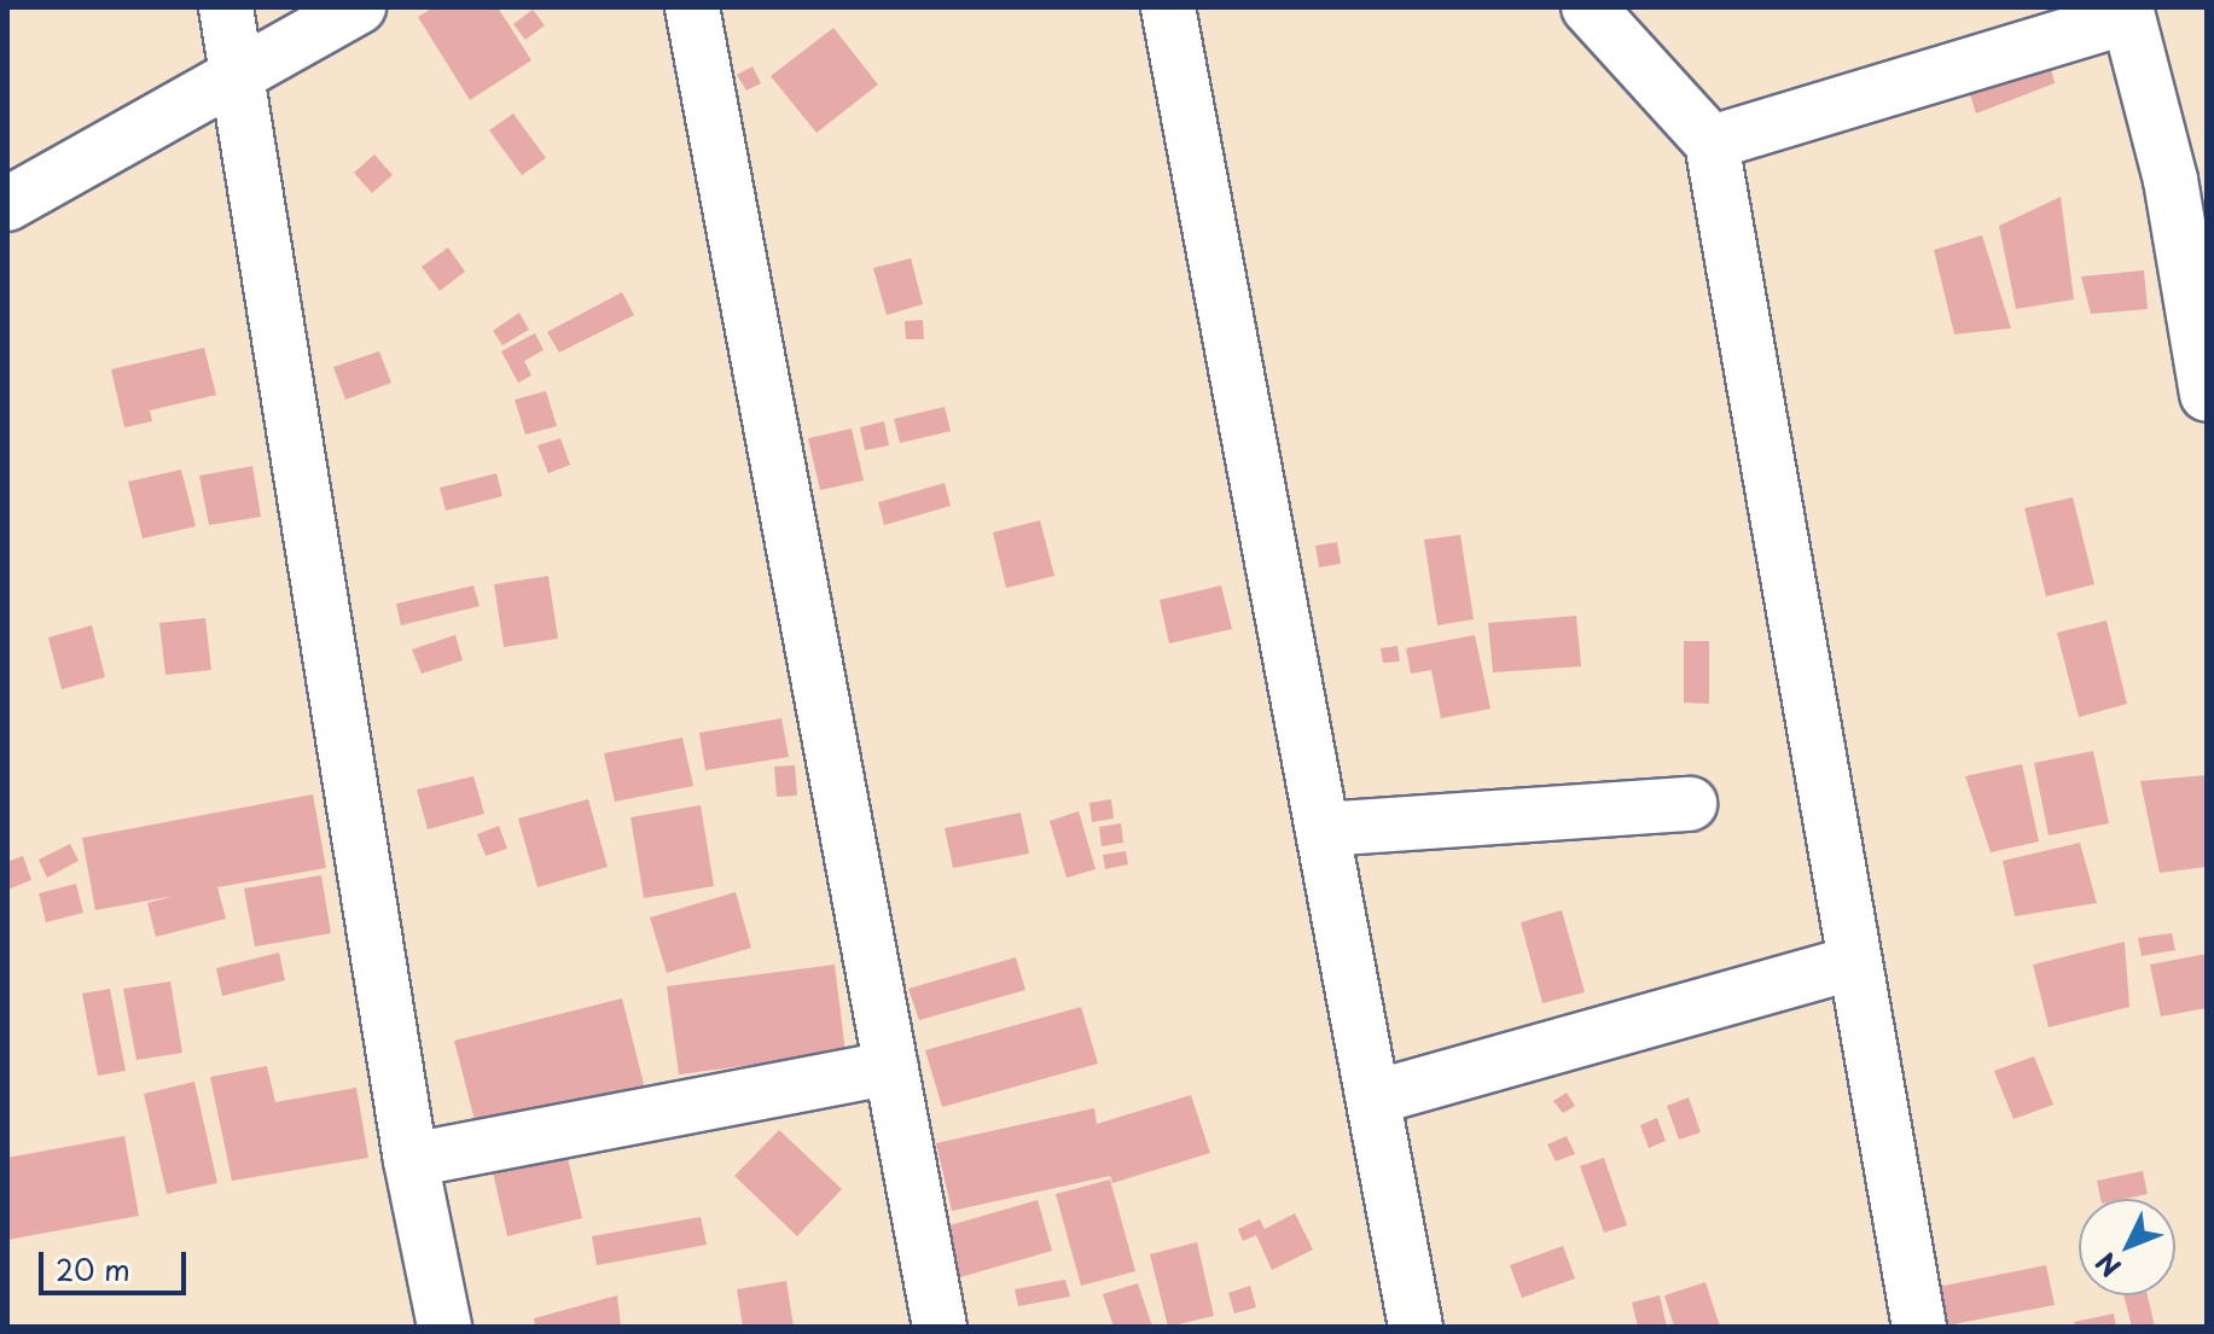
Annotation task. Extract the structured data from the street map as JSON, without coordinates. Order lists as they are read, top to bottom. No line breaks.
{"scale_bar":"20 m","north":"bottom left"}
